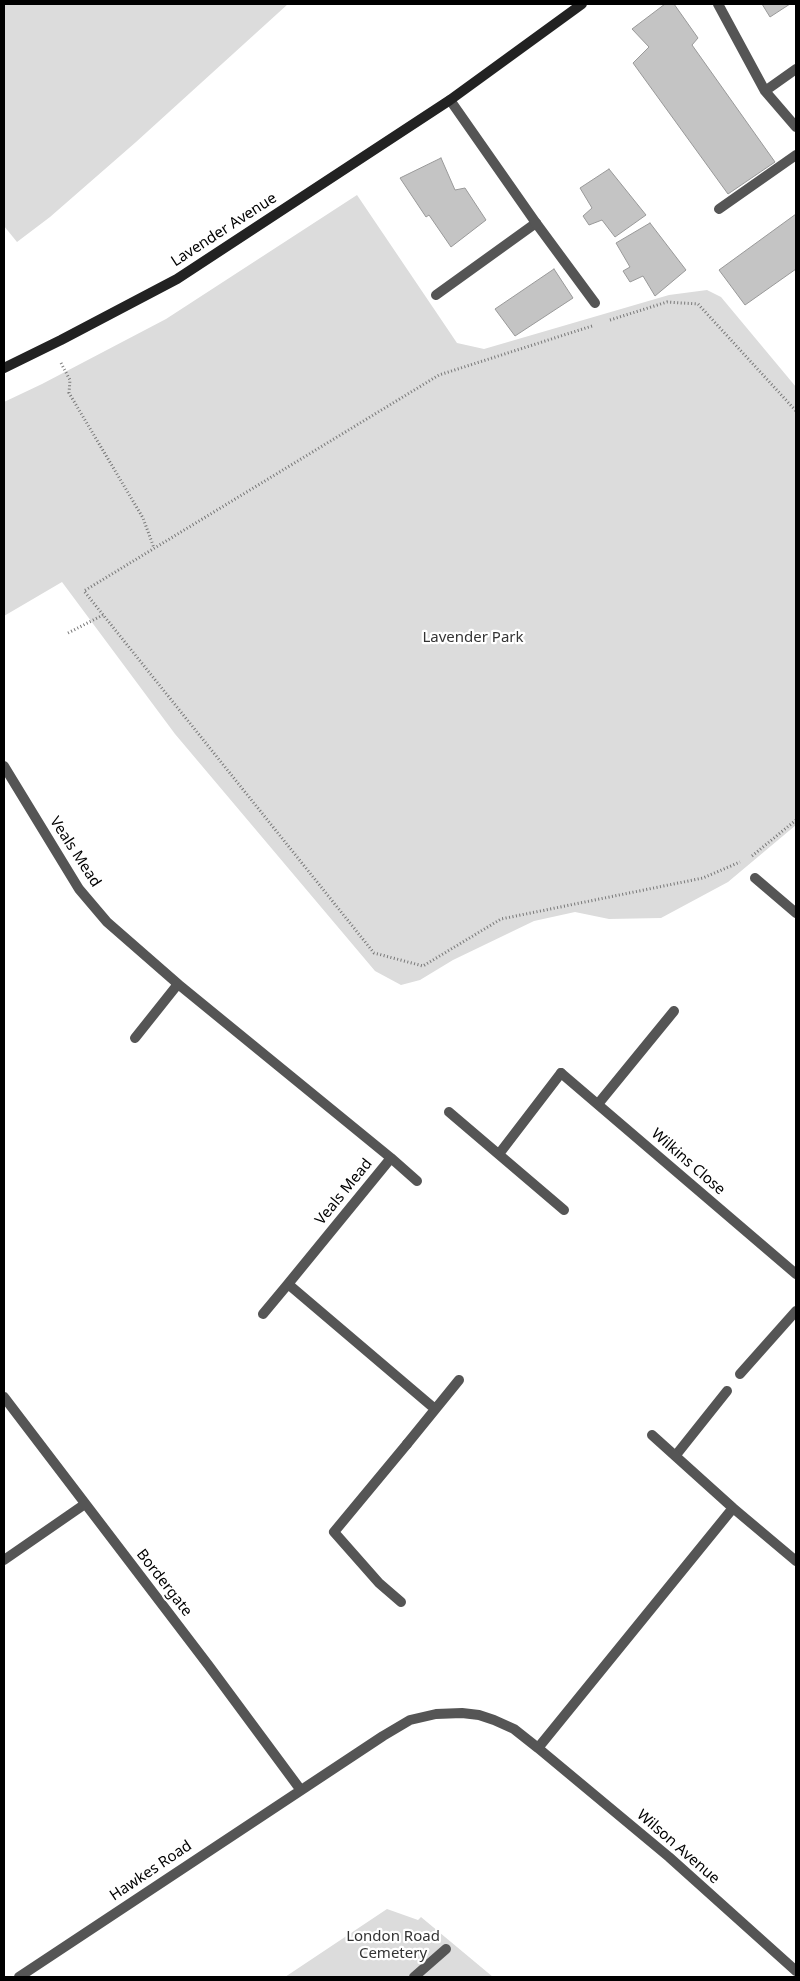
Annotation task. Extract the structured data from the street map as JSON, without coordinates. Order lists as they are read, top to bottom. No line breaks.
{"streets":{"street":["Lavender Avenue","Veals Mead","Wilkins Close","Bordergate","Wilson Avenue","Hawkes Road"]},"crossings":[["Bordergate","Wilson Avenue"],["Bordergate","Hawkes Road"],["Wilson Avenue","Hawkes Road"]],"parks":["Lavender Park","London Road Cemetery"]}
